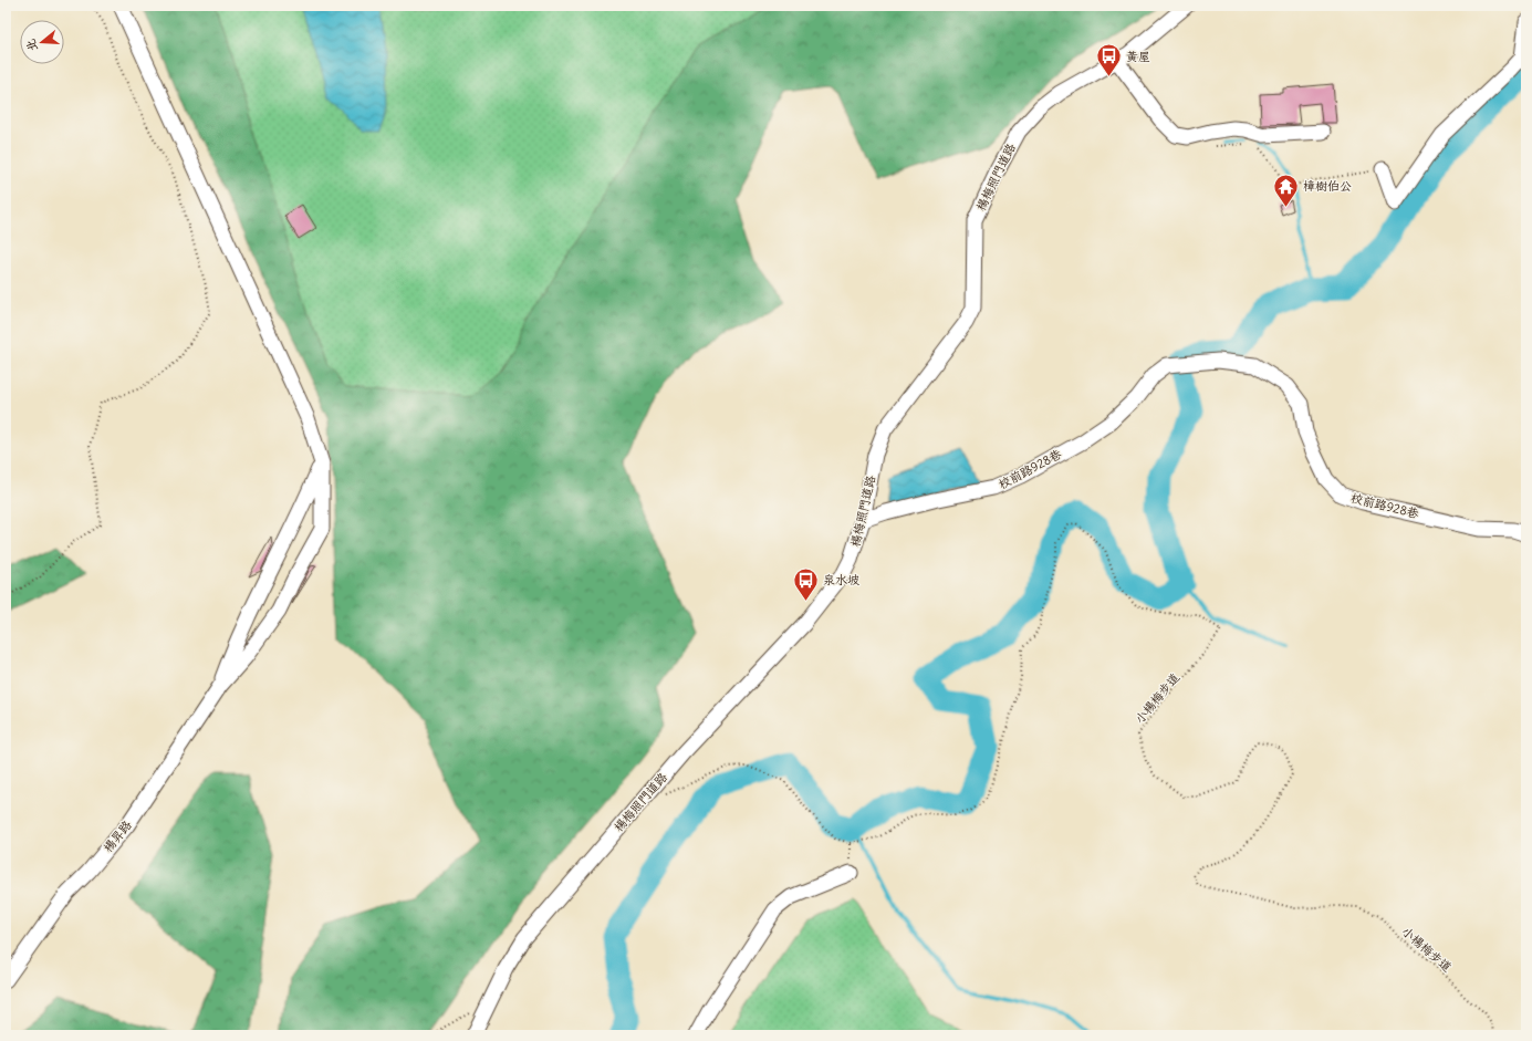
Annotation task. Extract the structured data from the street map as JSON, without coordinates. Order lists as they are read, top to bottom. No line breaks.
{"streets":{"street":["楊梅照門道路","校前路928巷","楊昇路"],"path":["小楊梅步道"]},"crossings":[["楊梅照門道路","校前路928巷"]],"places":{"bus stop":["黃屋","泉水坡"],"temple":["樟樹伯公"]},"north":"left"}
